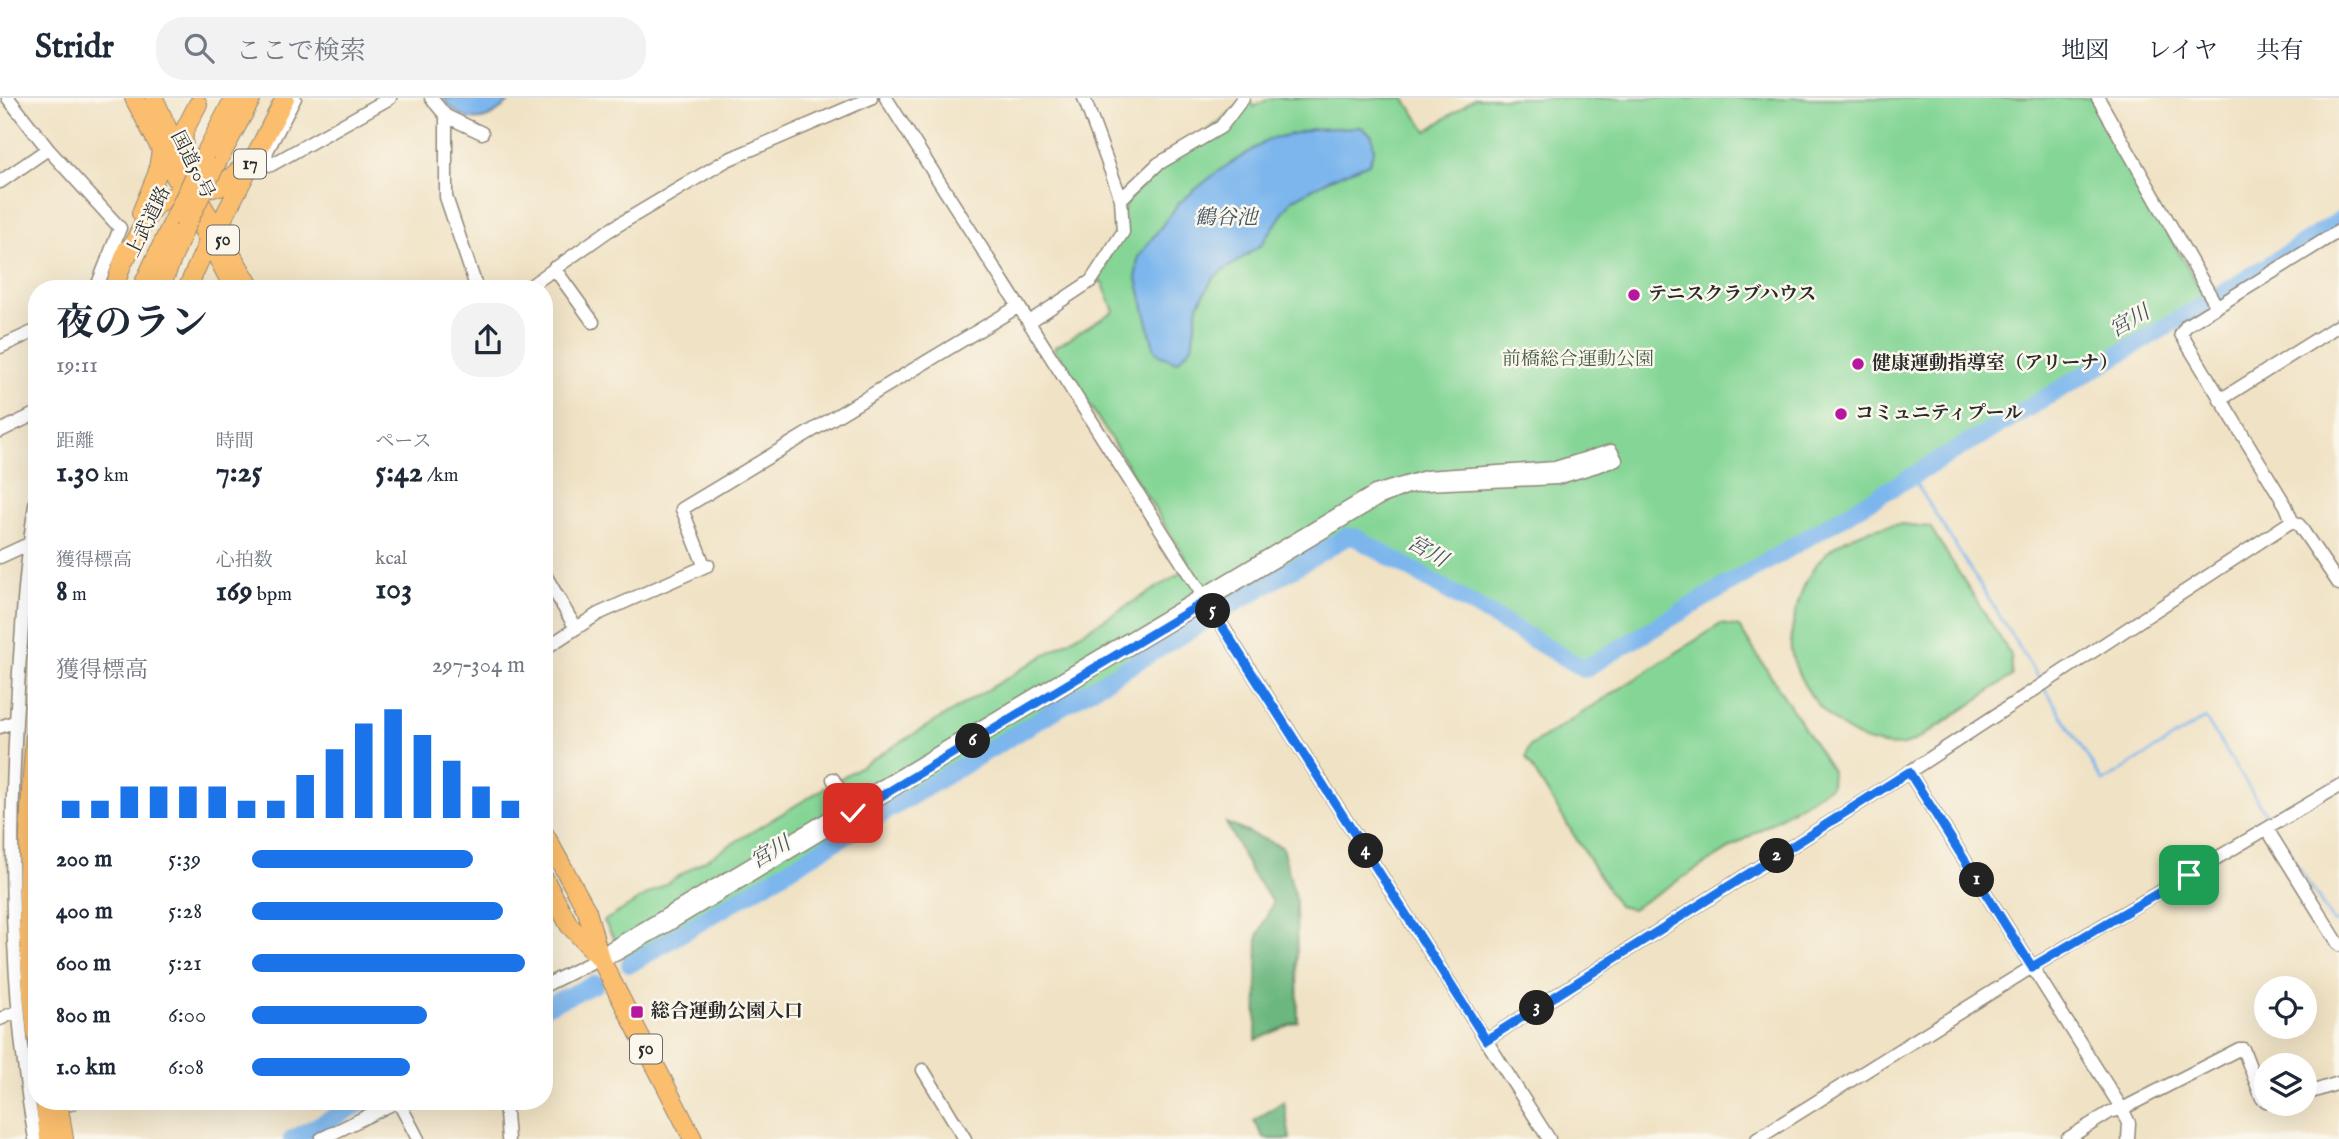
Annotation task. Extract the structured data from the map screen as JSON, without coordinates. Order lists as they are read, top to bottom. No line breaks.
{"streets":{"highway":["17","国道50号","上武道路","50"]},"crossings":[["17","国道50号"]],"water":["鶴谷池","宮川"],"parks":["前橋総合運動公園"],"places":{"other":["テニスクラブハウス","健康運動指導室（アリーナ）","コミュニティプール"],"transit":["総合運動公園入口"]},"page":{"header":"Stridr","search":"ここで検索","nav":["地図","レイヤ","共有"],"heading":["夜のラン","19:11"],"stats":[["距離","1.30 km"],["時間","7:25"],["ペース","5:42 /km"],["獲得標高","8 m"],["心拍数","169 bpm"],["kcal","103"]],"pins":["5","6","4","2","1","3"],"chart":["獲得標高","297–304 m"],"list":[{"name":"200 m","note":"5:39"},{"name":"400 m","note":"5:28"},{"name":"600 m","note":"5:21"},{"name":"800 m","note":"6:00"},{"name":"1.0 km","note":"6:08"}]}}
